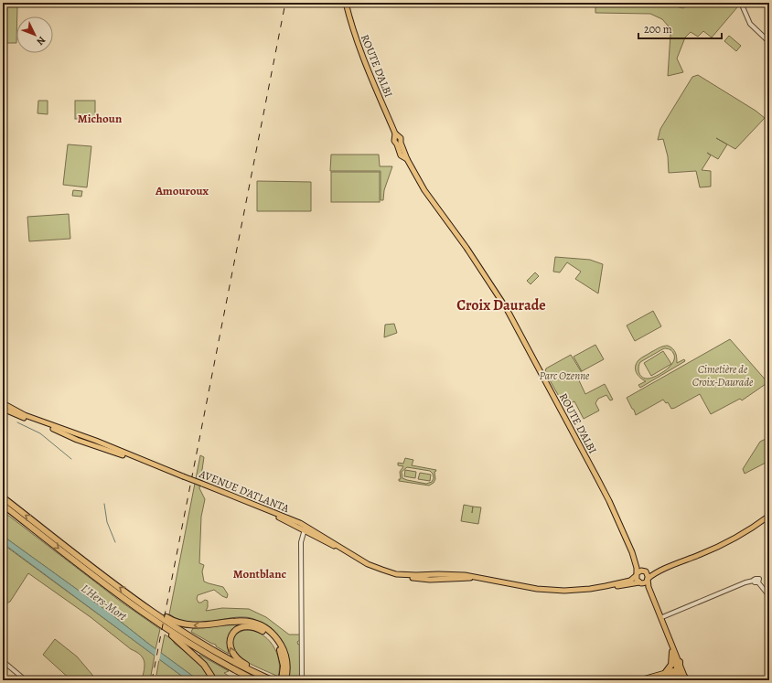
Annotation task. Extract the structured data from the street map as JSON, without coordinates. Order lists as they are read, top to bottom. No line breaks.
{"streets":{"main road":["ROUTE D'ALBI","AVENUE D'ATLANTA"]},"crossings":[["ROUTE D'ALBI","AVENUE D'ATLANTA"]],"districts":["Michoun","Amouroux","Croix Daurade","Montblanc"],"water":["L'Hers-Mort"],"parks":["Cimetière de Croix-Daurade","Parc Ozenne"],"scale_bar":"200 m","north":"bottom right"}
